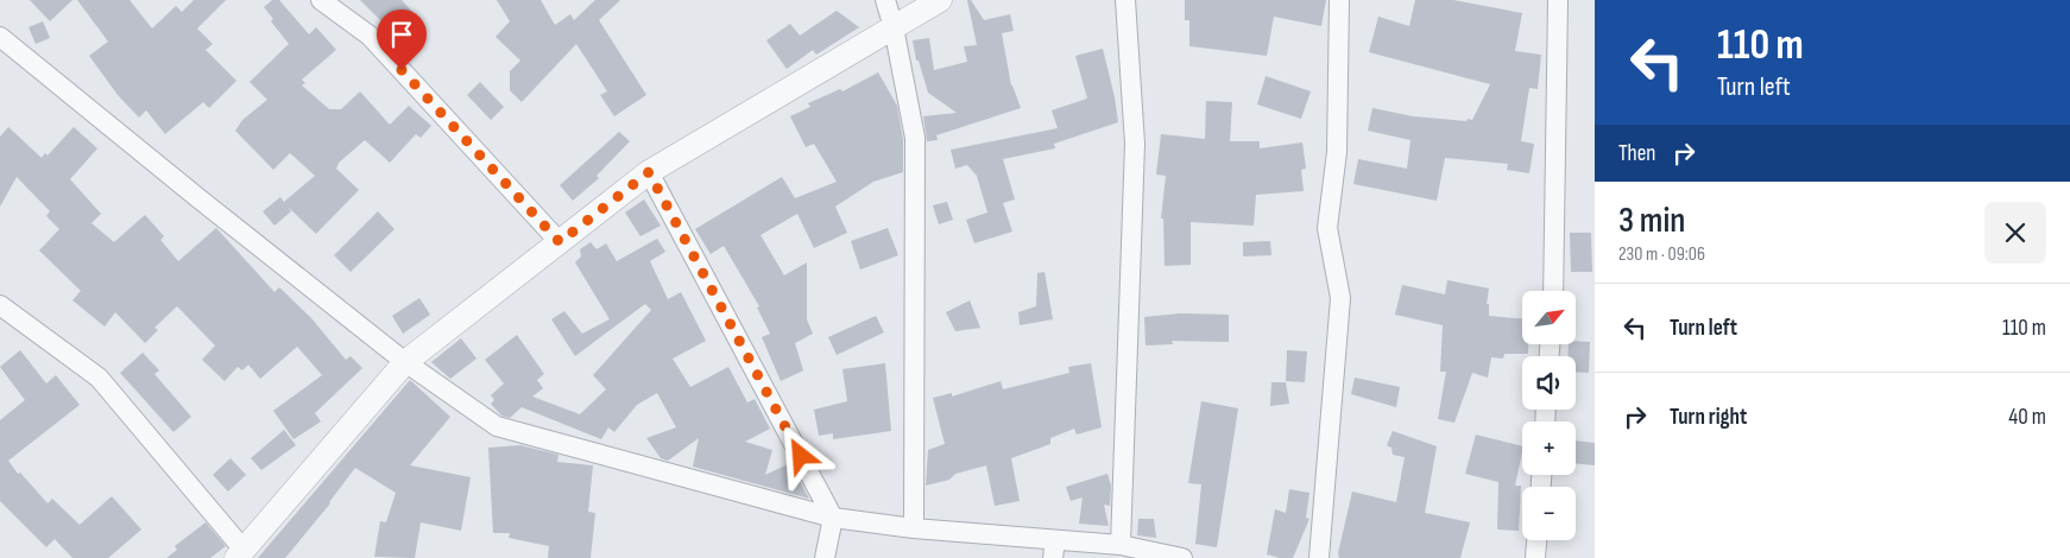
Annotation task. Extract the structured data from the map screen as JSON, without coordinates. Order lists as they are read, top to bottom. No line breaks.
{"north":"top right","page":{"turn":["110 m","Turn left"],"then":"Then","heading":["3 min","230 m · 09:06"],"list":[{"name":"Turn left","value":"110 m"},{"name":"Turn right","value":"40 m"}],"map_buttons":["+","−"]}}
